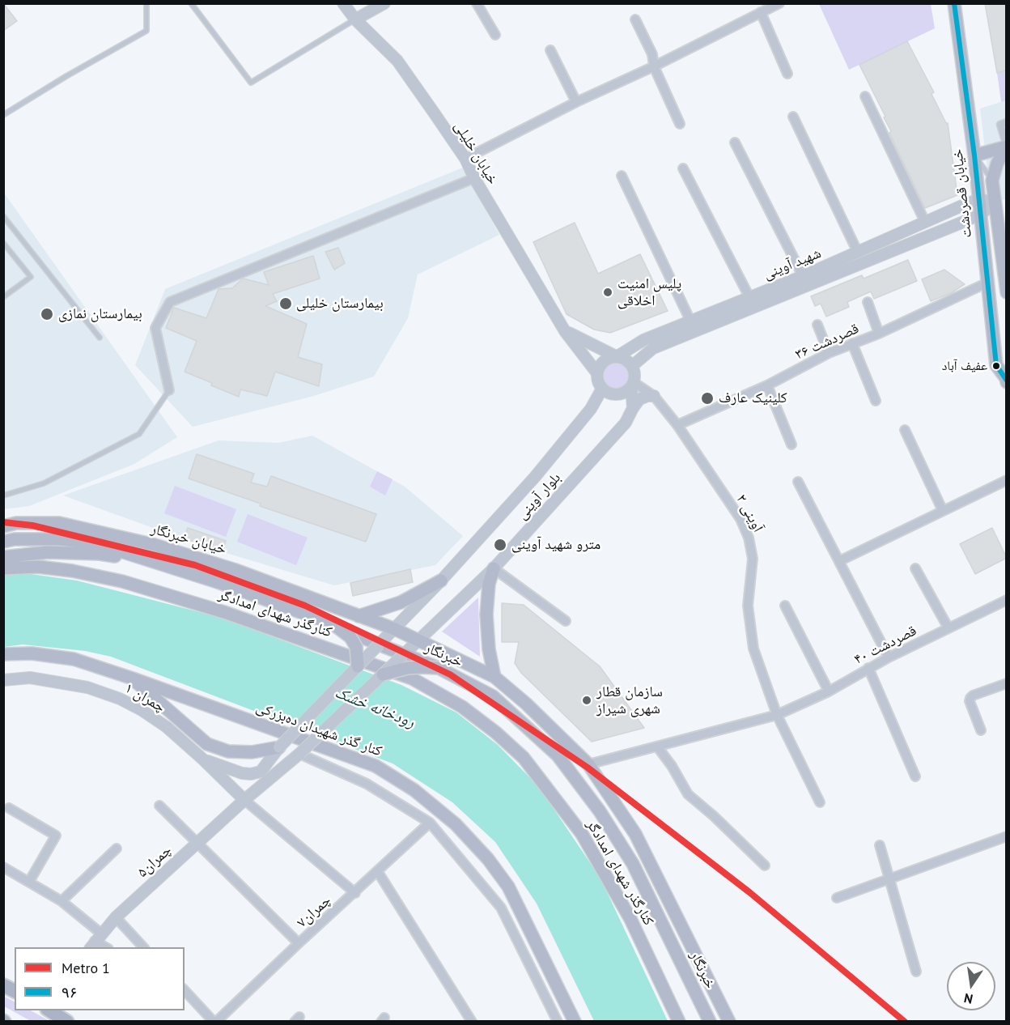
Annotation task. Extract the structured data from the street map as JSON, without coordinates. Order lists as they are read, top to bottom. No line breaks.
{"streets":{"main road":["خیابان قصردشت","خیابان خبرنگار","کنارگذر شهدای امدادگر","خبرنگار","کنار گذر شهیدان ده‌بزرکی"],"street":["خیابان خلیلی","شهید آوینی","۳۶ قصردشت","بلوار آوینی","۲ آوینی","۴۰ قصردشت","چمران ۱","چمران۵","چمران۷"]},"crossings":[["خیابان خلیلی","شهید آوینی"],["خیابان خلیلی","بلوار آوینی"],["خیابان خلیلی","۲ آوینی"],["خیابان قصردشت","شهید آوینی"],["خیابان قصردشت","۳۶ قصردشت"],["شهید آوینی","بلوار آوینی"],["شهید آوینی","۲ آوینی"],["۳۶ قصردشت","۲ آوینی"],["بلوار آوینی","۲ آوینی"],["بلوار آوینی","خبرنگار"],["بلوار آوینی","چمران ۱"],["بلوار آوینی","چمران۵"],["۲ آوینی","۴۰ قصردشت"],["خیابان خبرنگار","خبرنگار"],["۴۰ قصردشت","خبرنگار"],["چمران ۱","چمران۵"]],"water":["رودخانه خشک"],"places":["پلیس امنیت اخلاقی","بیمارستان خلیلی","بیمارستان نمازی","عفیف آباد","کلینیک عارف","مترو شهید آوینی","سازمان قطار شهری شیراز"],"lines":["transit line ۹۶","metro line 1"],"legend":["Metro 1","۹۶"],"north":"bottom"}
